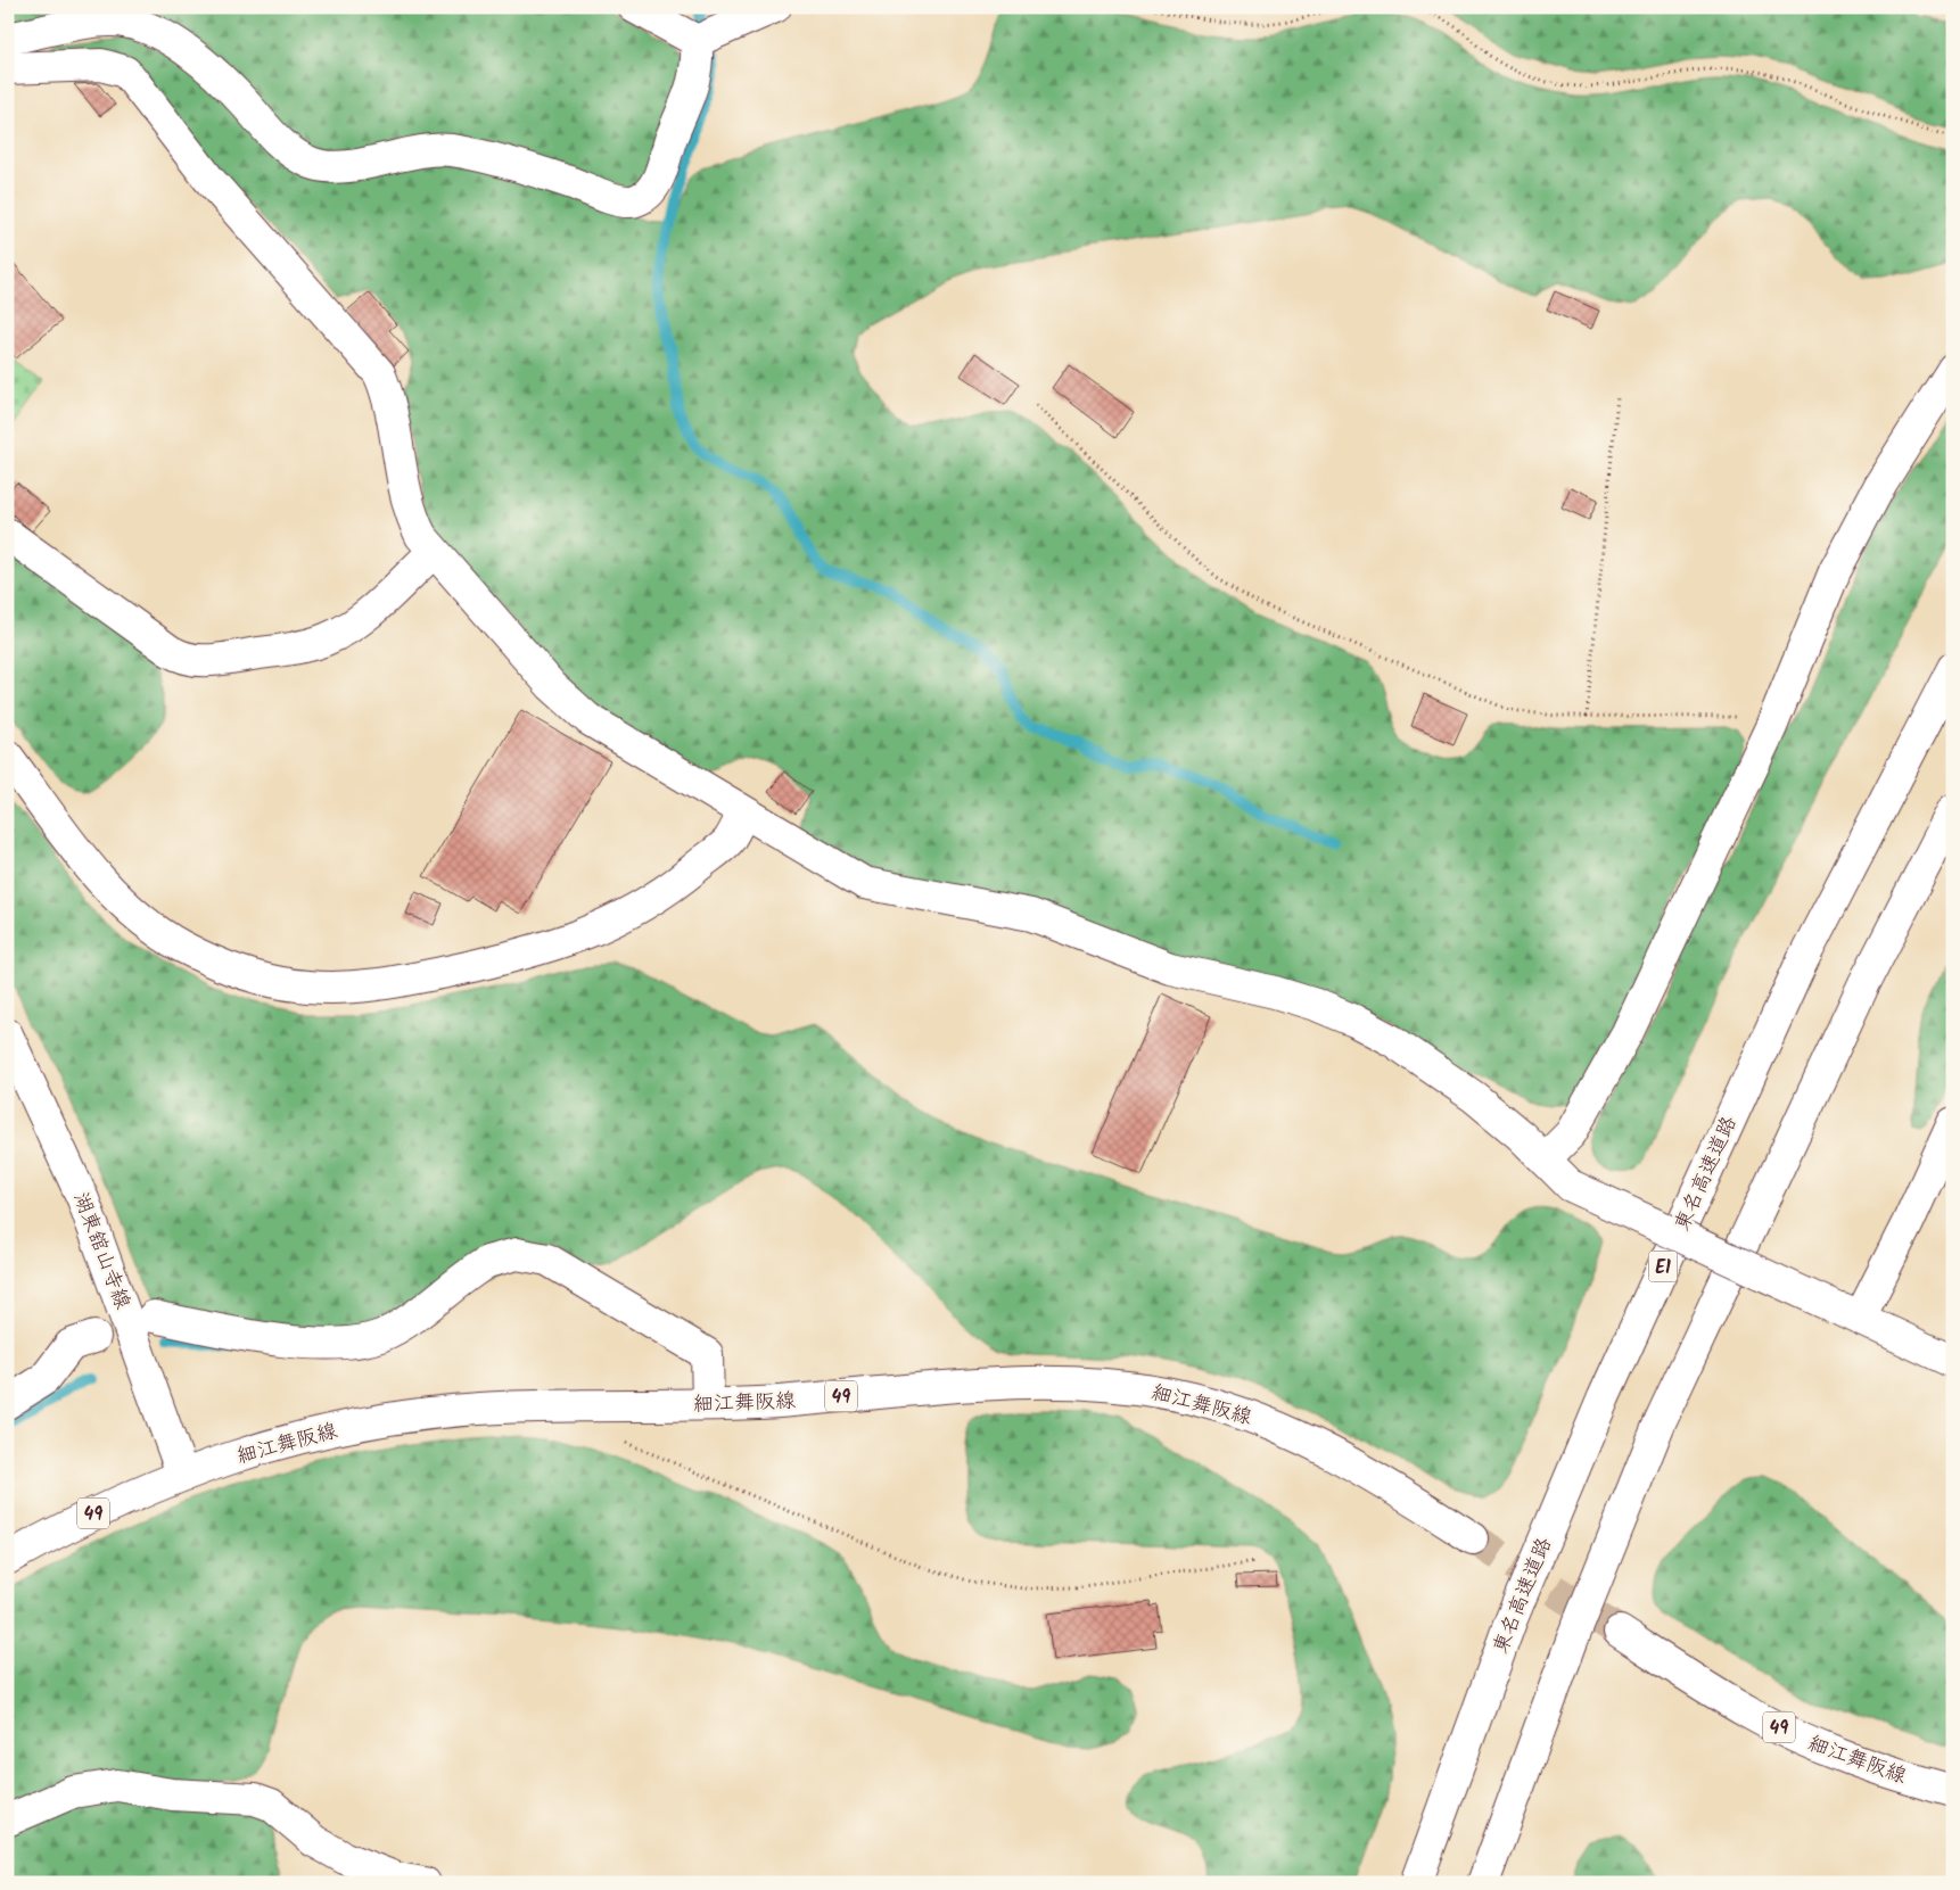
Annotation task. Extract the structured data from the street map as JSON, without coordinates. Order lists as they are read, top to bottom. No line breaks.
{"streets":{"main road":["東名高速道路","湖東舘山寺線","E1","49","細江舞阪線"]},"crossings":[["湖東舘山寺線","細江舞阪線"]]}
